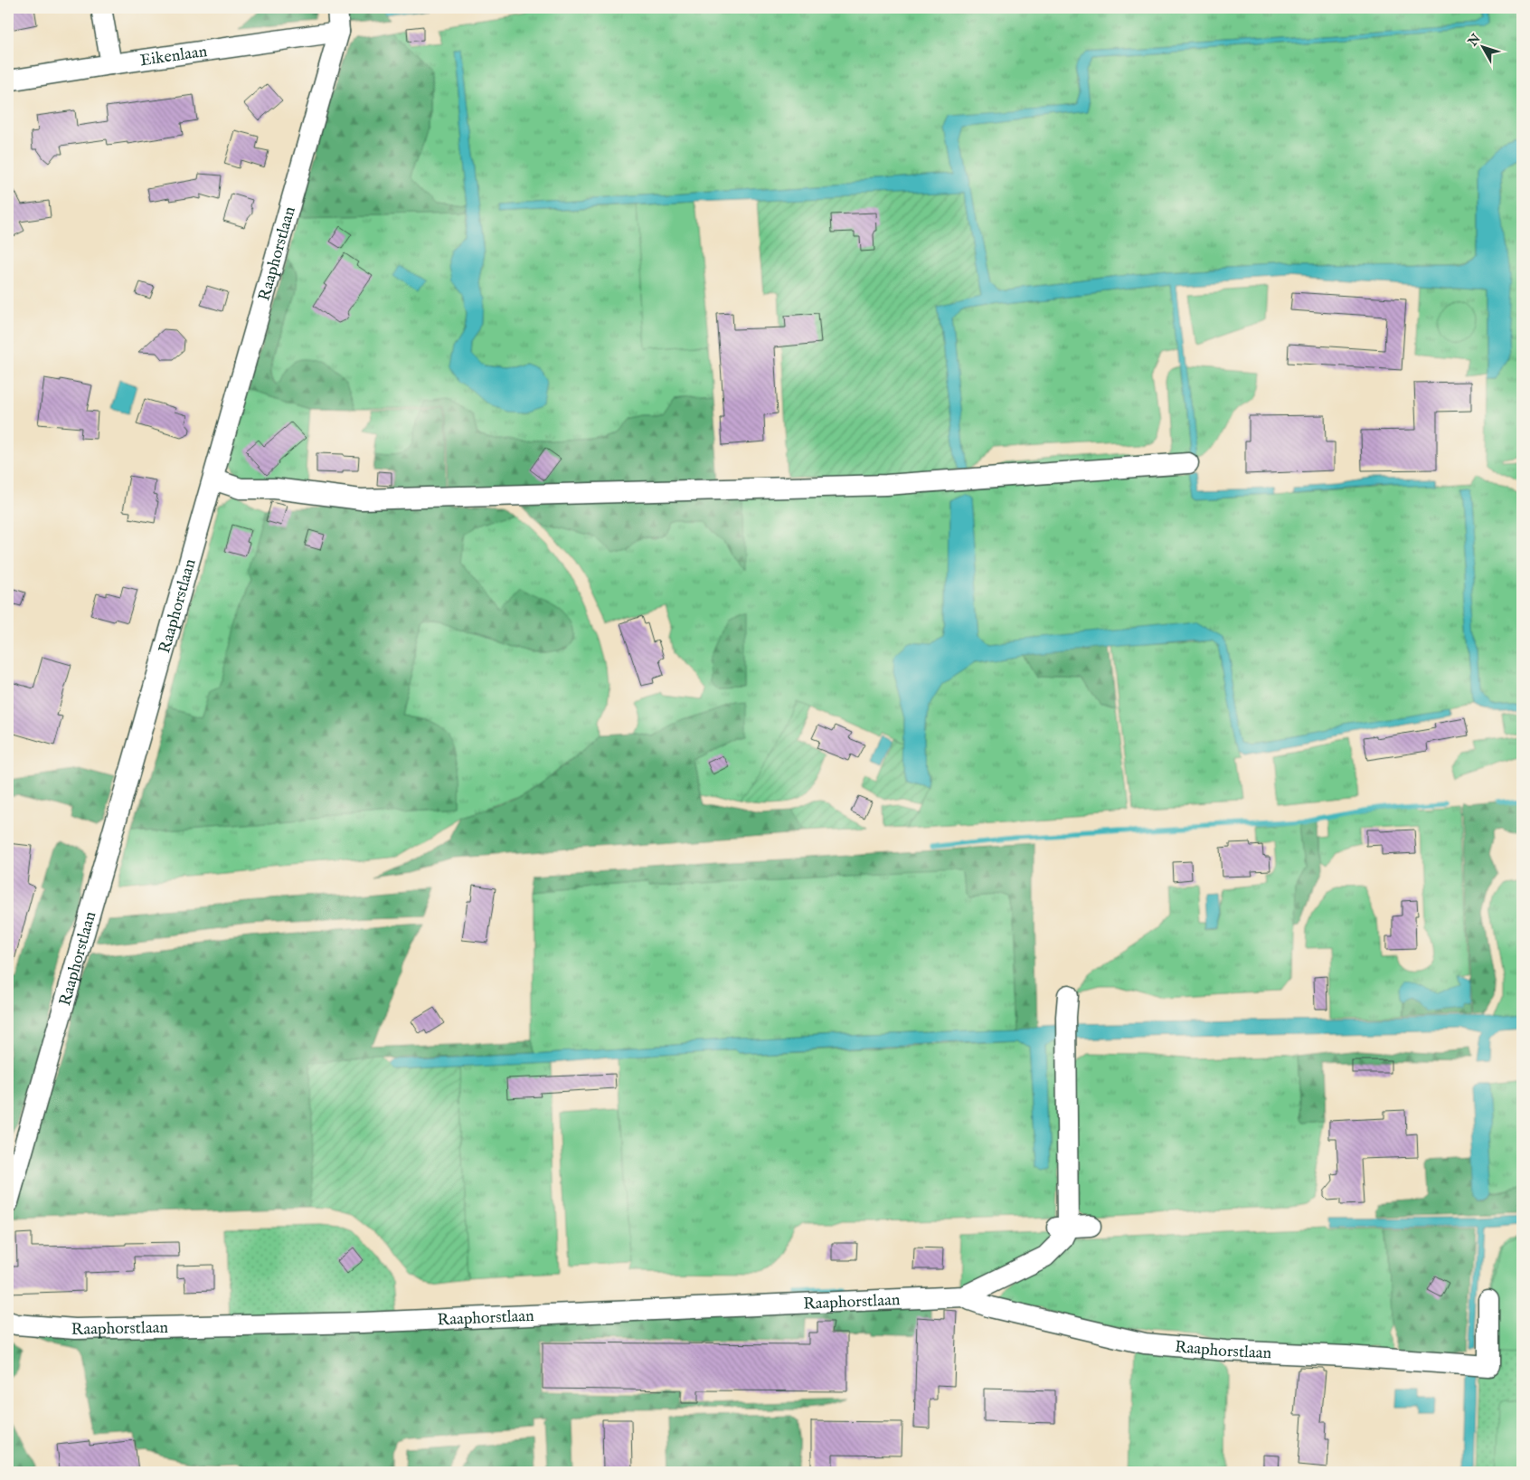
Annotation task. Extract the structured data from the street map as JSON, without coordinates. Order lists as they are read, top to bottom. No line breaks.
{"streets":{"street":["Eikenlaan","Raaphorstlaan"]},"crossings":[["Eikenlaan","Raaphorstlaan"]],"north":"top left"}
